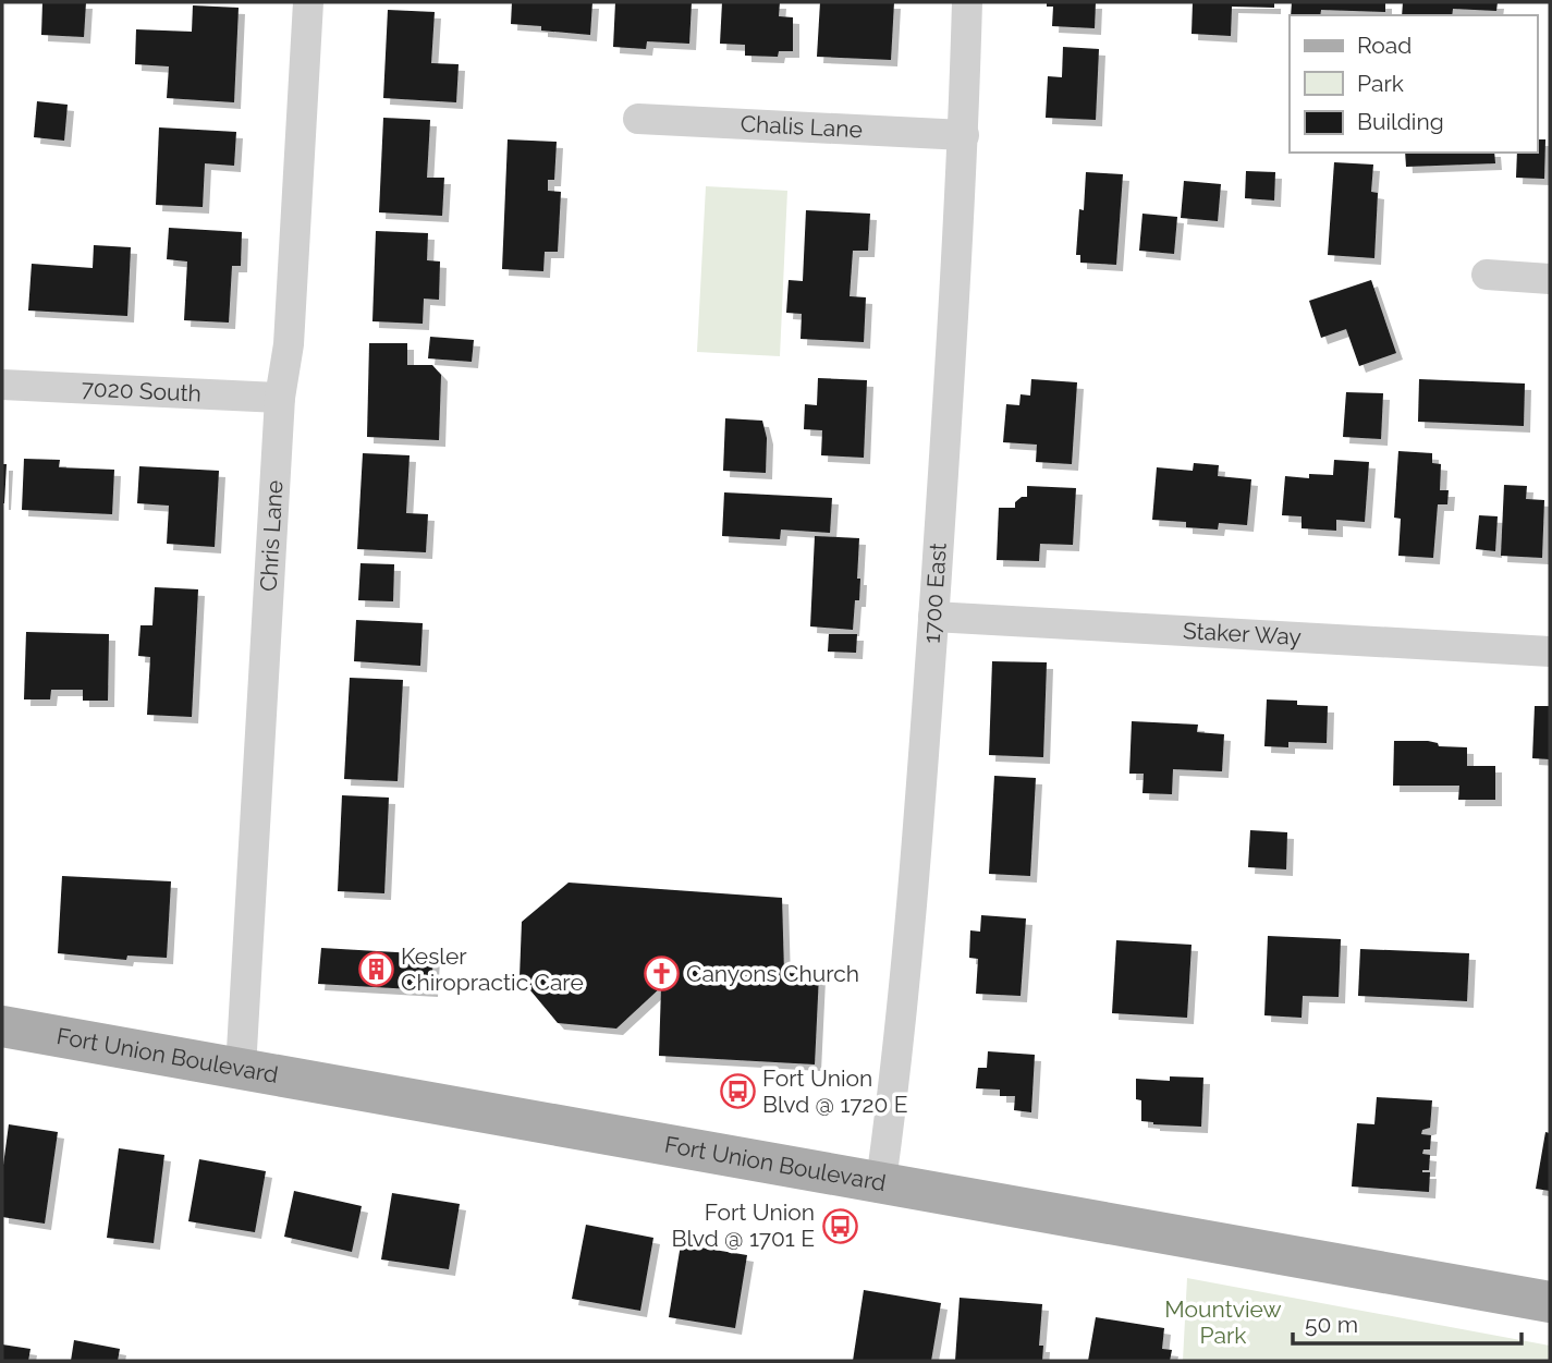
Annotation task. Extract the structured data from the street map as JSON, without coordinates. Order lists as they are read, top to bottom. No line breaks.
{"streets":{"main road":["Fort Union Boulevard"],"street":["Chalis Lane","7020 South","Chris Lane","1700 East","Staker Way"]},"crossings":[["Chalis Lane","1700 East"],["7020 South","Chris Lane"],["Chris Lane","Fort Union Boulevard"],["1700 East","Staker Way"],["1700 East","Fort Union Boulevard"]],"parks":["Mountview Park"],"places":{"building":["Kesler Chiropractic Care"],"church":["Canyons Church"],"bus stop":["Fort Union Blvd @ 1720 E","Fort Union Blvd @ 1701 E"]},"legend":["Road","Park","Building"],"scale_bar":"50 m"}
